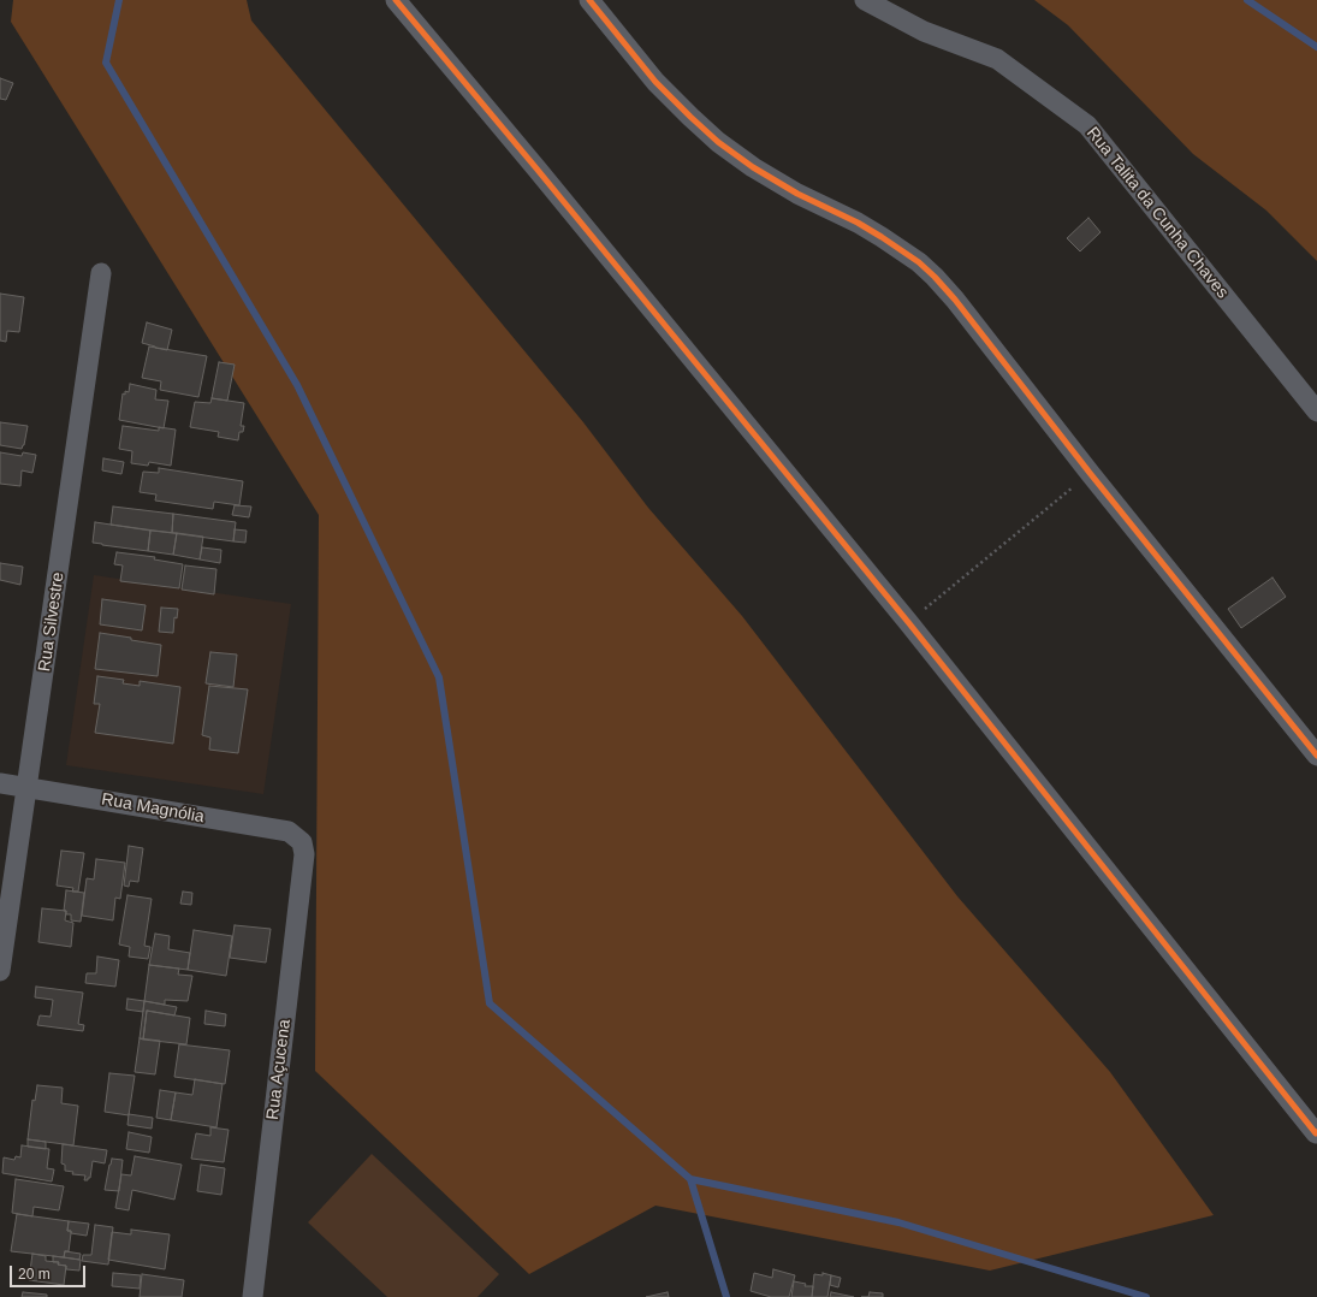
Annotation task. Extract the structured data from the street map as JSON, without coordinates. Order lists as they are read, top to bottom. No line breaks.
{"streets":{"street":["Rua Talita da Cunha Chaves","Rua Silvestre","Rua Magnólia","Rua Açucena"]},"crossings":[["Rua Silvestre","Rua Magnólia"],["Rua Magnólia","Rua Açucena"]],"scale_bar":"20 m"}
